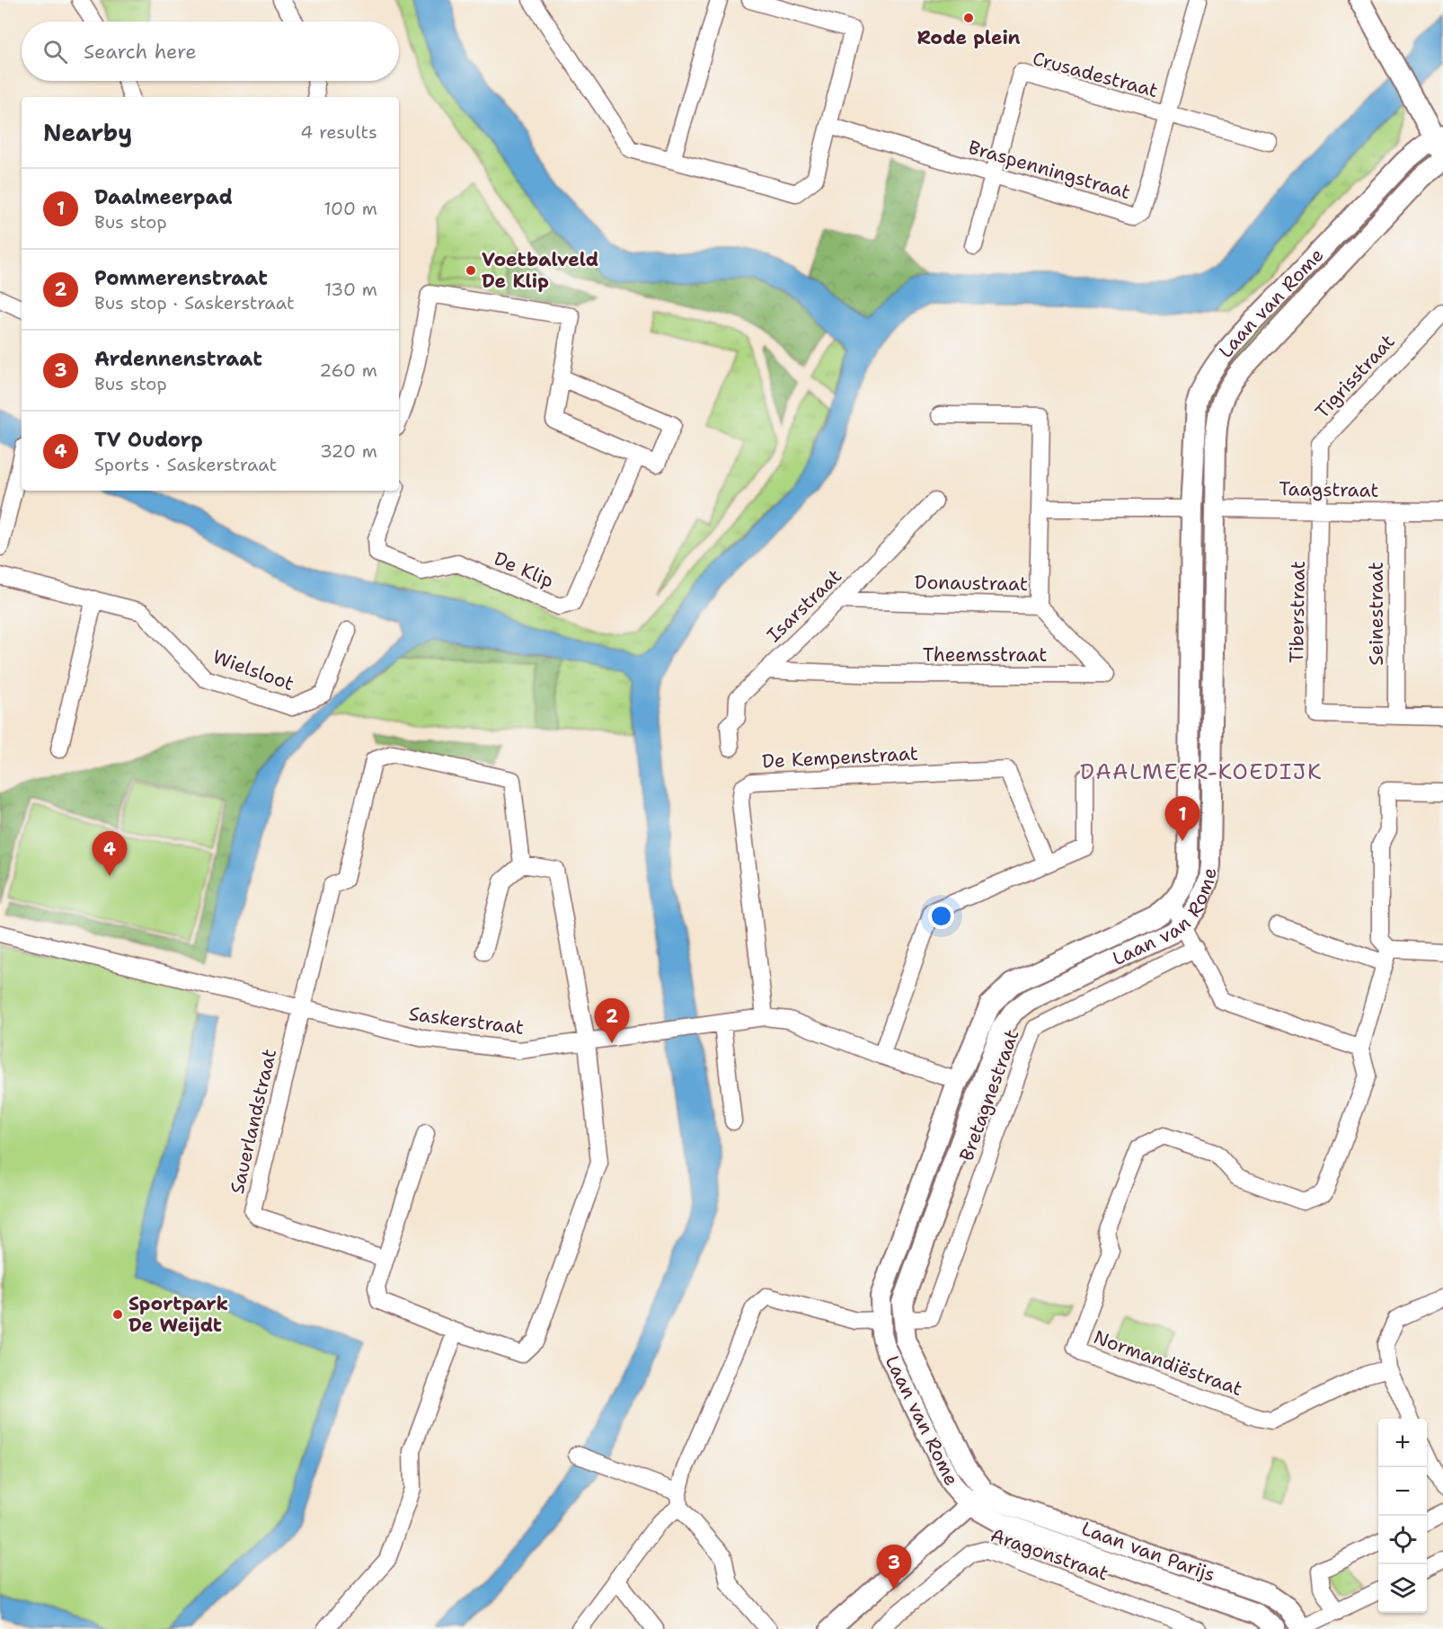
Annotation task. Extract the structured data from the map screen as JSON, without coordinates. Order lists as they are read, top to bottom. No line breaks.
{"streets":{"street":["Crusadestraat","Braspenningstraat","Laan van Rome","Tigrisstraat","Taagstraat","De Klip","Donaustraat","Isarstraat","Tiberstraat","Seinestraat","Theemsstraat","Wielsloot","De Kempenstraat","Saskerstraat","Bretagnestraat","Sauerlandstraat","Normandiëstraat","Laan van Parijs","Aragonstraat"]},"crossings":[["Crusadestraat","Braspenningstraat"],["Laan van Rome","Taagstraat"],["Laan van Rome","Saskerstraat"],["Laan van Rome","Bretagnestraat"],["Laan van Rome","Laan van Parijs"],["Tigrisstraat","Taagstraat"],["Tigrisstraat","Tiberstraat"],["Taagstraat","Tiberstraat"],["Taagstraat","Seinestraat"],["Donaustraat","Isarstraat"],["Donaustraat","Theemsstraat"],["Isarstraat","Theemsstraat"],["Tiberstraat","Seinestraat"],["De Kempenstraat","Saskerstraat"],["Saskerstraat","Sauerlandstraat"]],"districts":["DAALMEER-KOEDIJK"],"places":["Rode plein","Voetbalveld De Klip","Sportpark De Weijdt"],"page":{"search":"Search here","heading":["Nearby","4 results"],"list":[{"mark":"1","name":"Daalmeerpad","note":"Bus stop","value":"100 m"},{"mark":"2","name":"Pommerenstraat","note":"Bus stop · Saskerstraat","value":"130 m"},{"mark":"3","name":"Ardennenstraat","note":"Bus stop","value":"260 m"},{"mark":"4","name":"TV Oudorp","note":"Sports · Saskerstraat","value":"320 m"}],"pins":["1","4","2","3"],"map_buttons":["+","−"]}}
